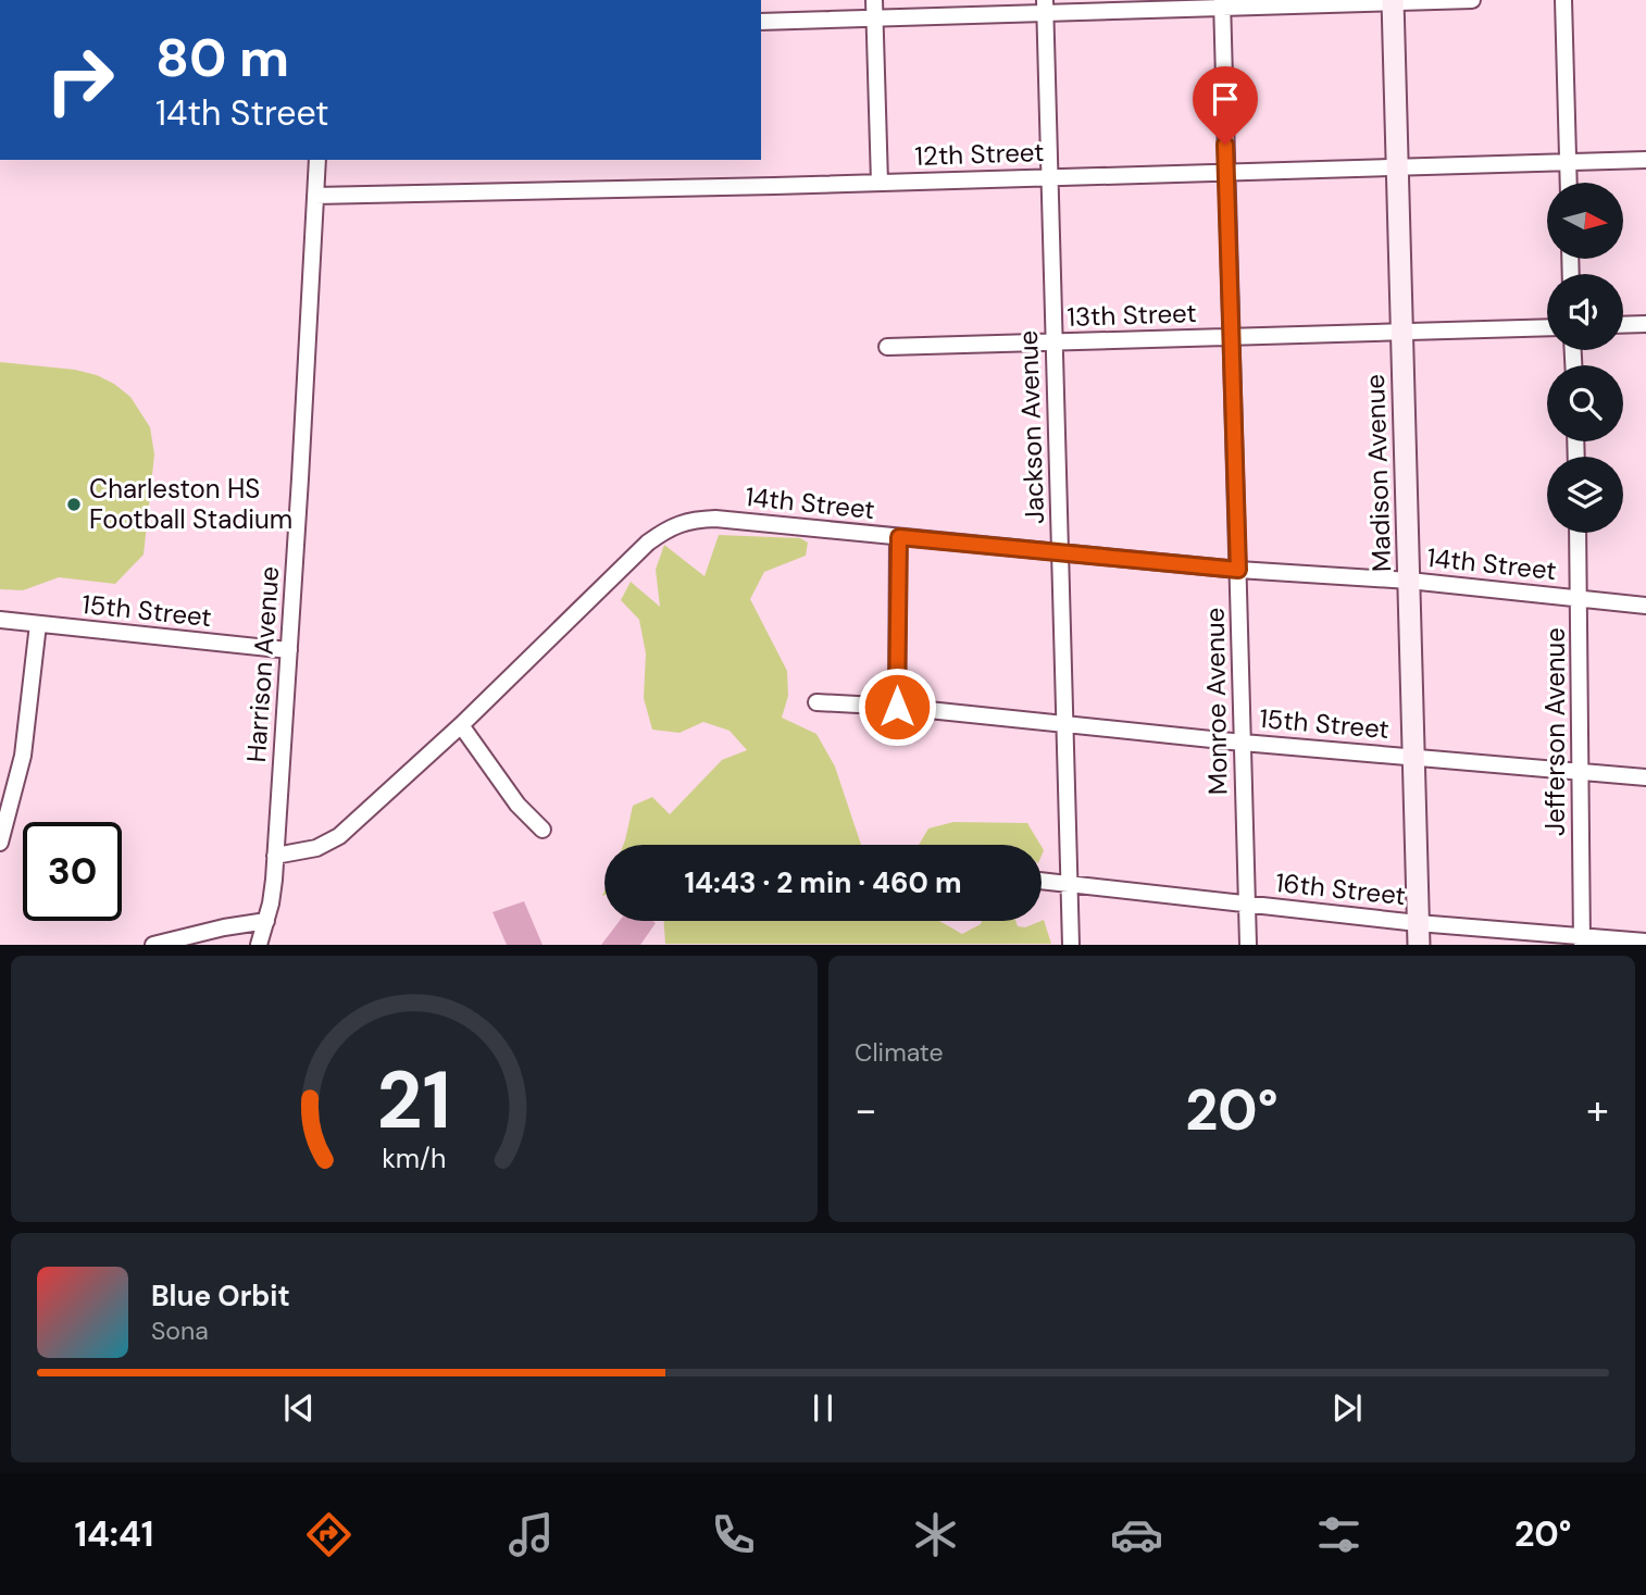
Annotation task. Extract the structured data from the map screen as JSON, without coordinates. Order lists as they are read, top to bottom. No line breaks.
{"streets":{"street":["12th Street","13th Street","Jackson Avenue","Madison Avenue","14th Street","15th Street","Harrison Avenue","Monroe Avenue","Jefferson Avenue","16th Street"]},"crossings":[["12th Street","Jackson Avenue"],["12th Street","Madison Avenue"],["12th Street","Harrison Avenue"],["12th Street","Monroe Avenue"],["13th Street","Jackson Avenue"],["13th Street","Madison Avenue"],["13th Street","Monroe Avenue"],["Jackson Avenue","14th Street"],["Jackson Avenue","15th Street"],["Jackson Avenue","16th Street"],["Madison Avenue","14th Street"],["Madison Avenue","15th Street"],["Madison Avenue","16th Street"],["14th Street","Harrison Avenue"],["14th Street","Monroe Avenue"],["14th Street","Jefferson Avenue"],["15th Street","Harrison Avenue"],["15th Street","Monroe Avenue"],["15th Street","Jefferson Avenue"],["Monroe Avenue","16th Street"],["Jefferson Avenue","16th Street"]],"places":["Charleston HS Football Stadium"],"north":"right","page":{"turn":["80 m","14th Street"],"limit":"30","trip":"14:43 · 2 min · 460 m","tile":"Climate","heat":["−","20°","+"],"song":["Blue Orbit","Sona"],"tabs":["14:41","20°"],"gauge":["21","km/h"]}}
